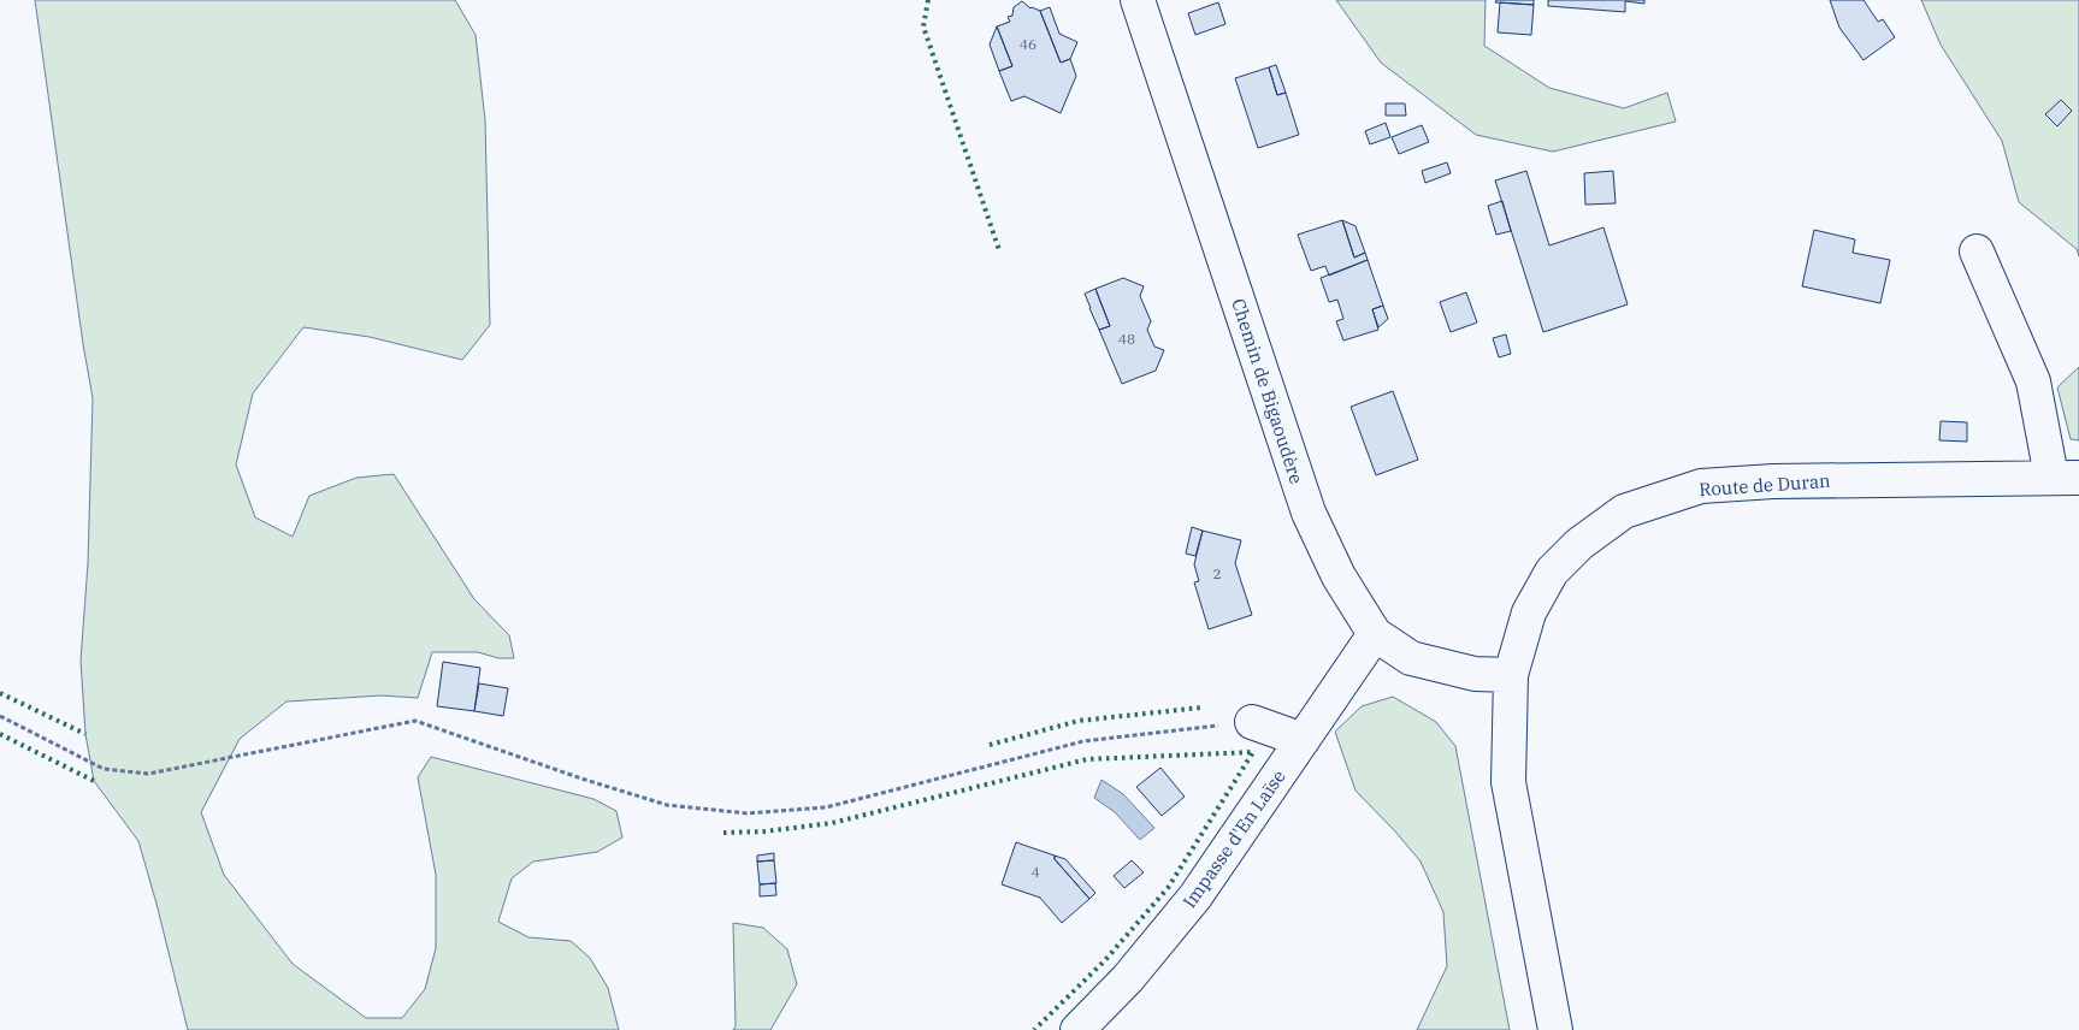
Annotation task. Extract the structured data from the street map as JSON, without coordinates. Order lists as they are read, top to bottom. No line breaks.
{"streets":{"street":["Chemin de Bigaoudère","Route de Duran","Impasse d'En Laïse"]},"crossings":[["Chemin de Bigaoudère","Route de Duran"],["Chemin de Bigaoudère","Impasse d'En Laïse"]],"house_numbers":["46","48","2","4"]}
